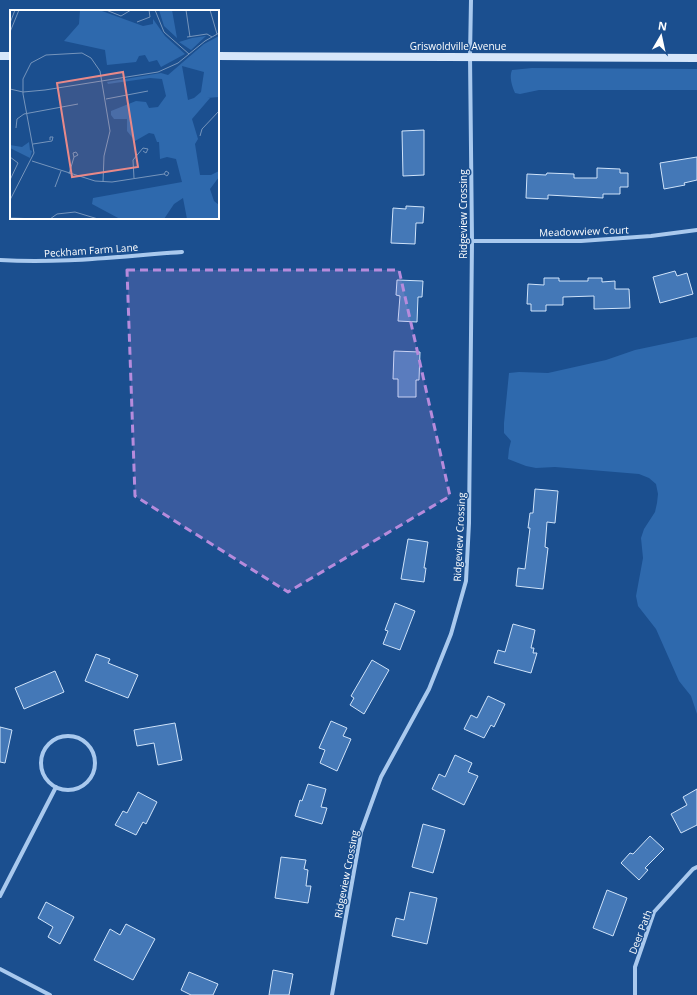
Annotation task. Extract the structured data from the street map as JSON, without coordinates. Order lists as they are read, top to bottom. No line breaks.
{"streets":{"street":["Griswoldville Avenue","Ridgeview Crossing","Meadowview Court","Peckham Farm Lane","Deer Path"]},"crossings":[["Griswoldville Avenue","Ridgeview Crossing"],["Ridgeview Crossing","Meadowview Court"]],"north":"top"}
